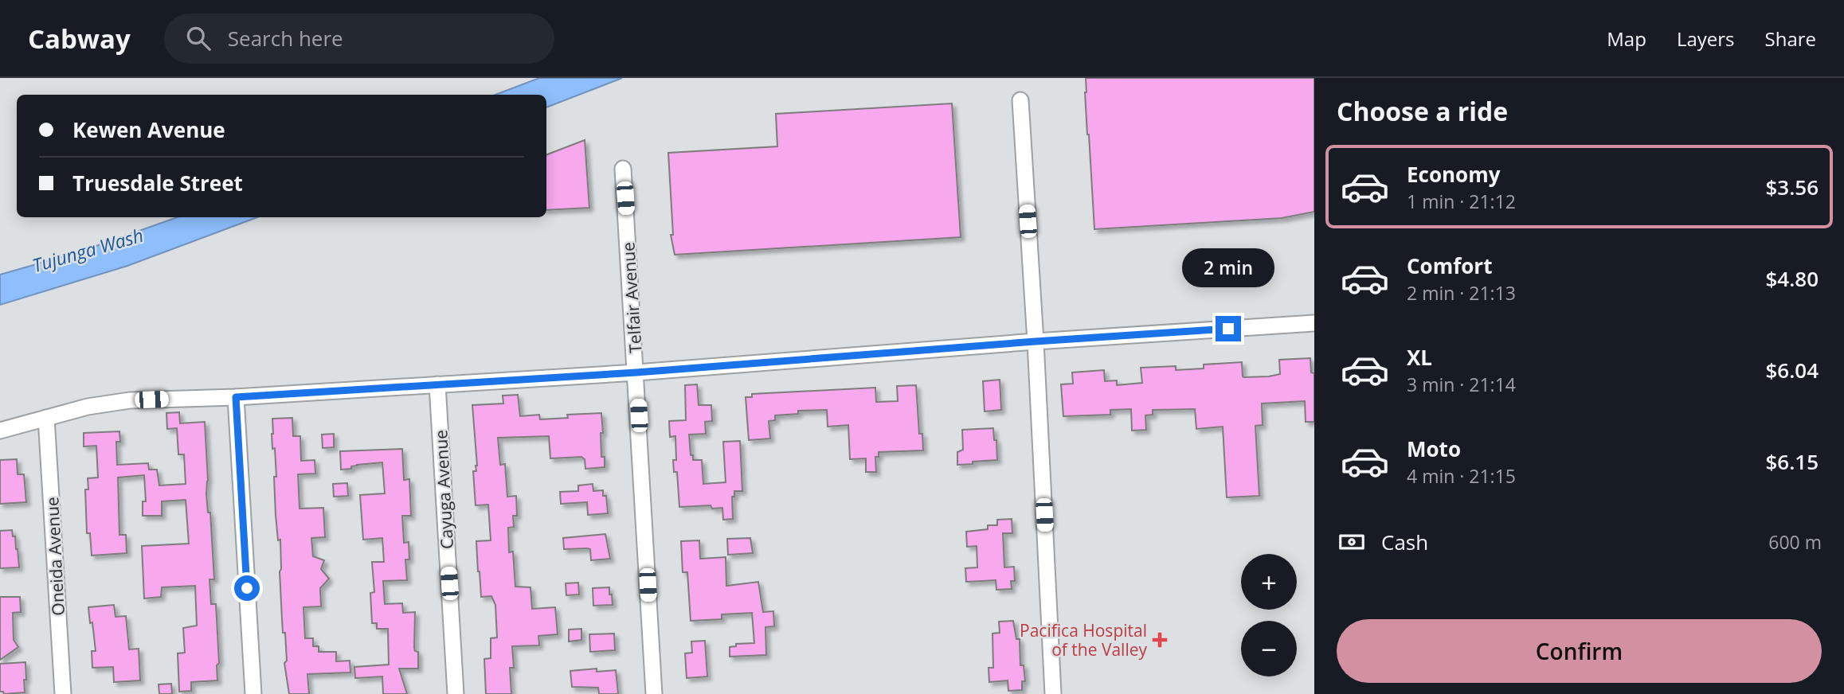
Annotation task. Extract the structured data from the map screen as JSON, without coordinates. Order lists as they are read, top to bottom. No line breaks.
{"streets":{"street":["Telfair Avenue","Cayuga Avenue","Oneida Avenue"]},"water":["Tujunga Wash"],"places":{"health":["Pacifica Hospital of the Valley"]},"page":{"header":"Cabway","search":"Search here","nav":["Map","Layers","Share"],"heading":"Choose a ride","banner":["Kewen Avenue","Truesdale Street"],"list":[{"name":"Economy","note":"1 min · 21:12","value":"$3.56"},{"name":"Comfort","note":"2 min · 21:13","value":"$4.80"},{"name":"XL","note":"3 min · 21:14","value":"$6.04"},{"name":"Moto","note":"4 min · 21:15","value":"$6.15"}],"bubble":"2 min","pay":["Cash","600 m"],"map_buttons":["+","−"],"buttons":"Confirm"}}
